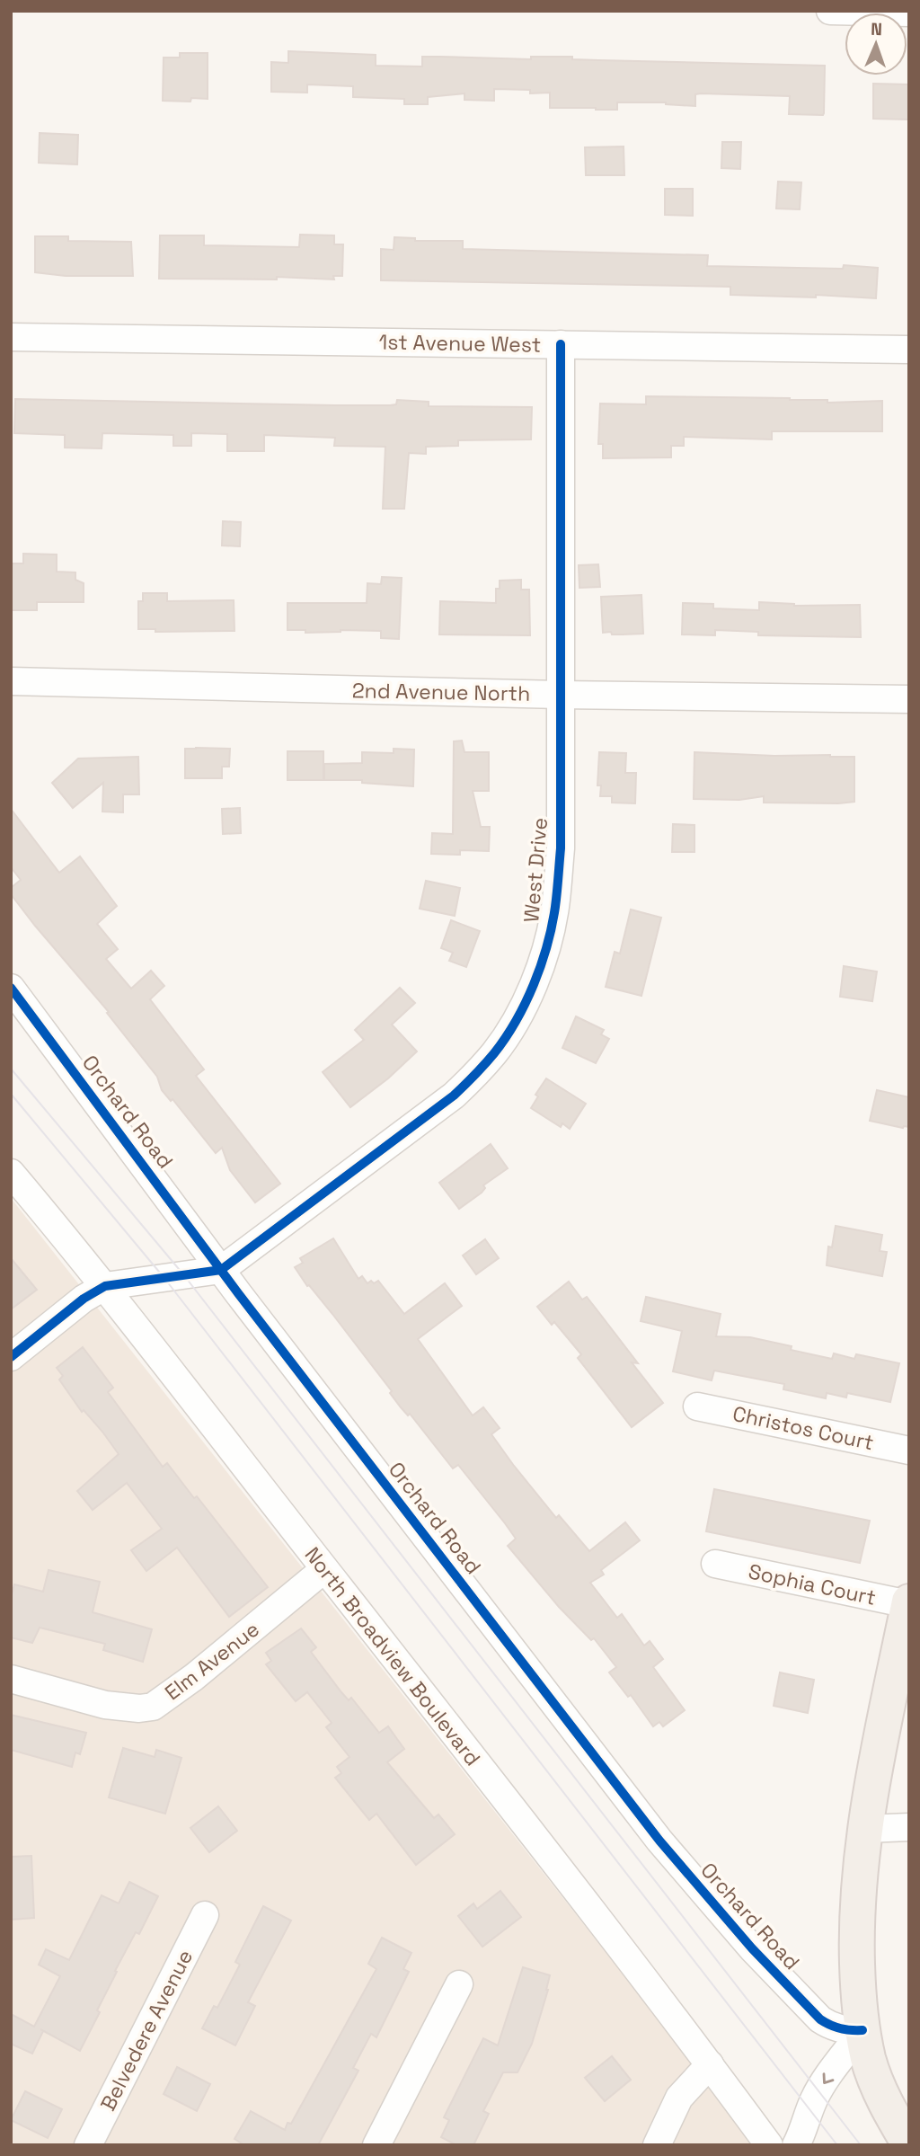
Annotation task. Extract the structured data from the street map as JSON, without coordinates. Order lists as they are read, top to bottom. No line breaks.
{"streets":{"street":["1st Avenue West","2nd Avenue North","West Drive","Orchard Road","Christos Court","Sophia Court","North Broadview Boulevard","Elm Avenue","Belvedere Avenue"]},"crossings":[["1st Avenue West","West Drive"],["2nd Avenue North","West Drive"],["West Drive","Orchard Road"],["West Drive","North Broadview Boulevard"],["North Broadview Boulevard","Elm Avenue"]],"north":"top"}
